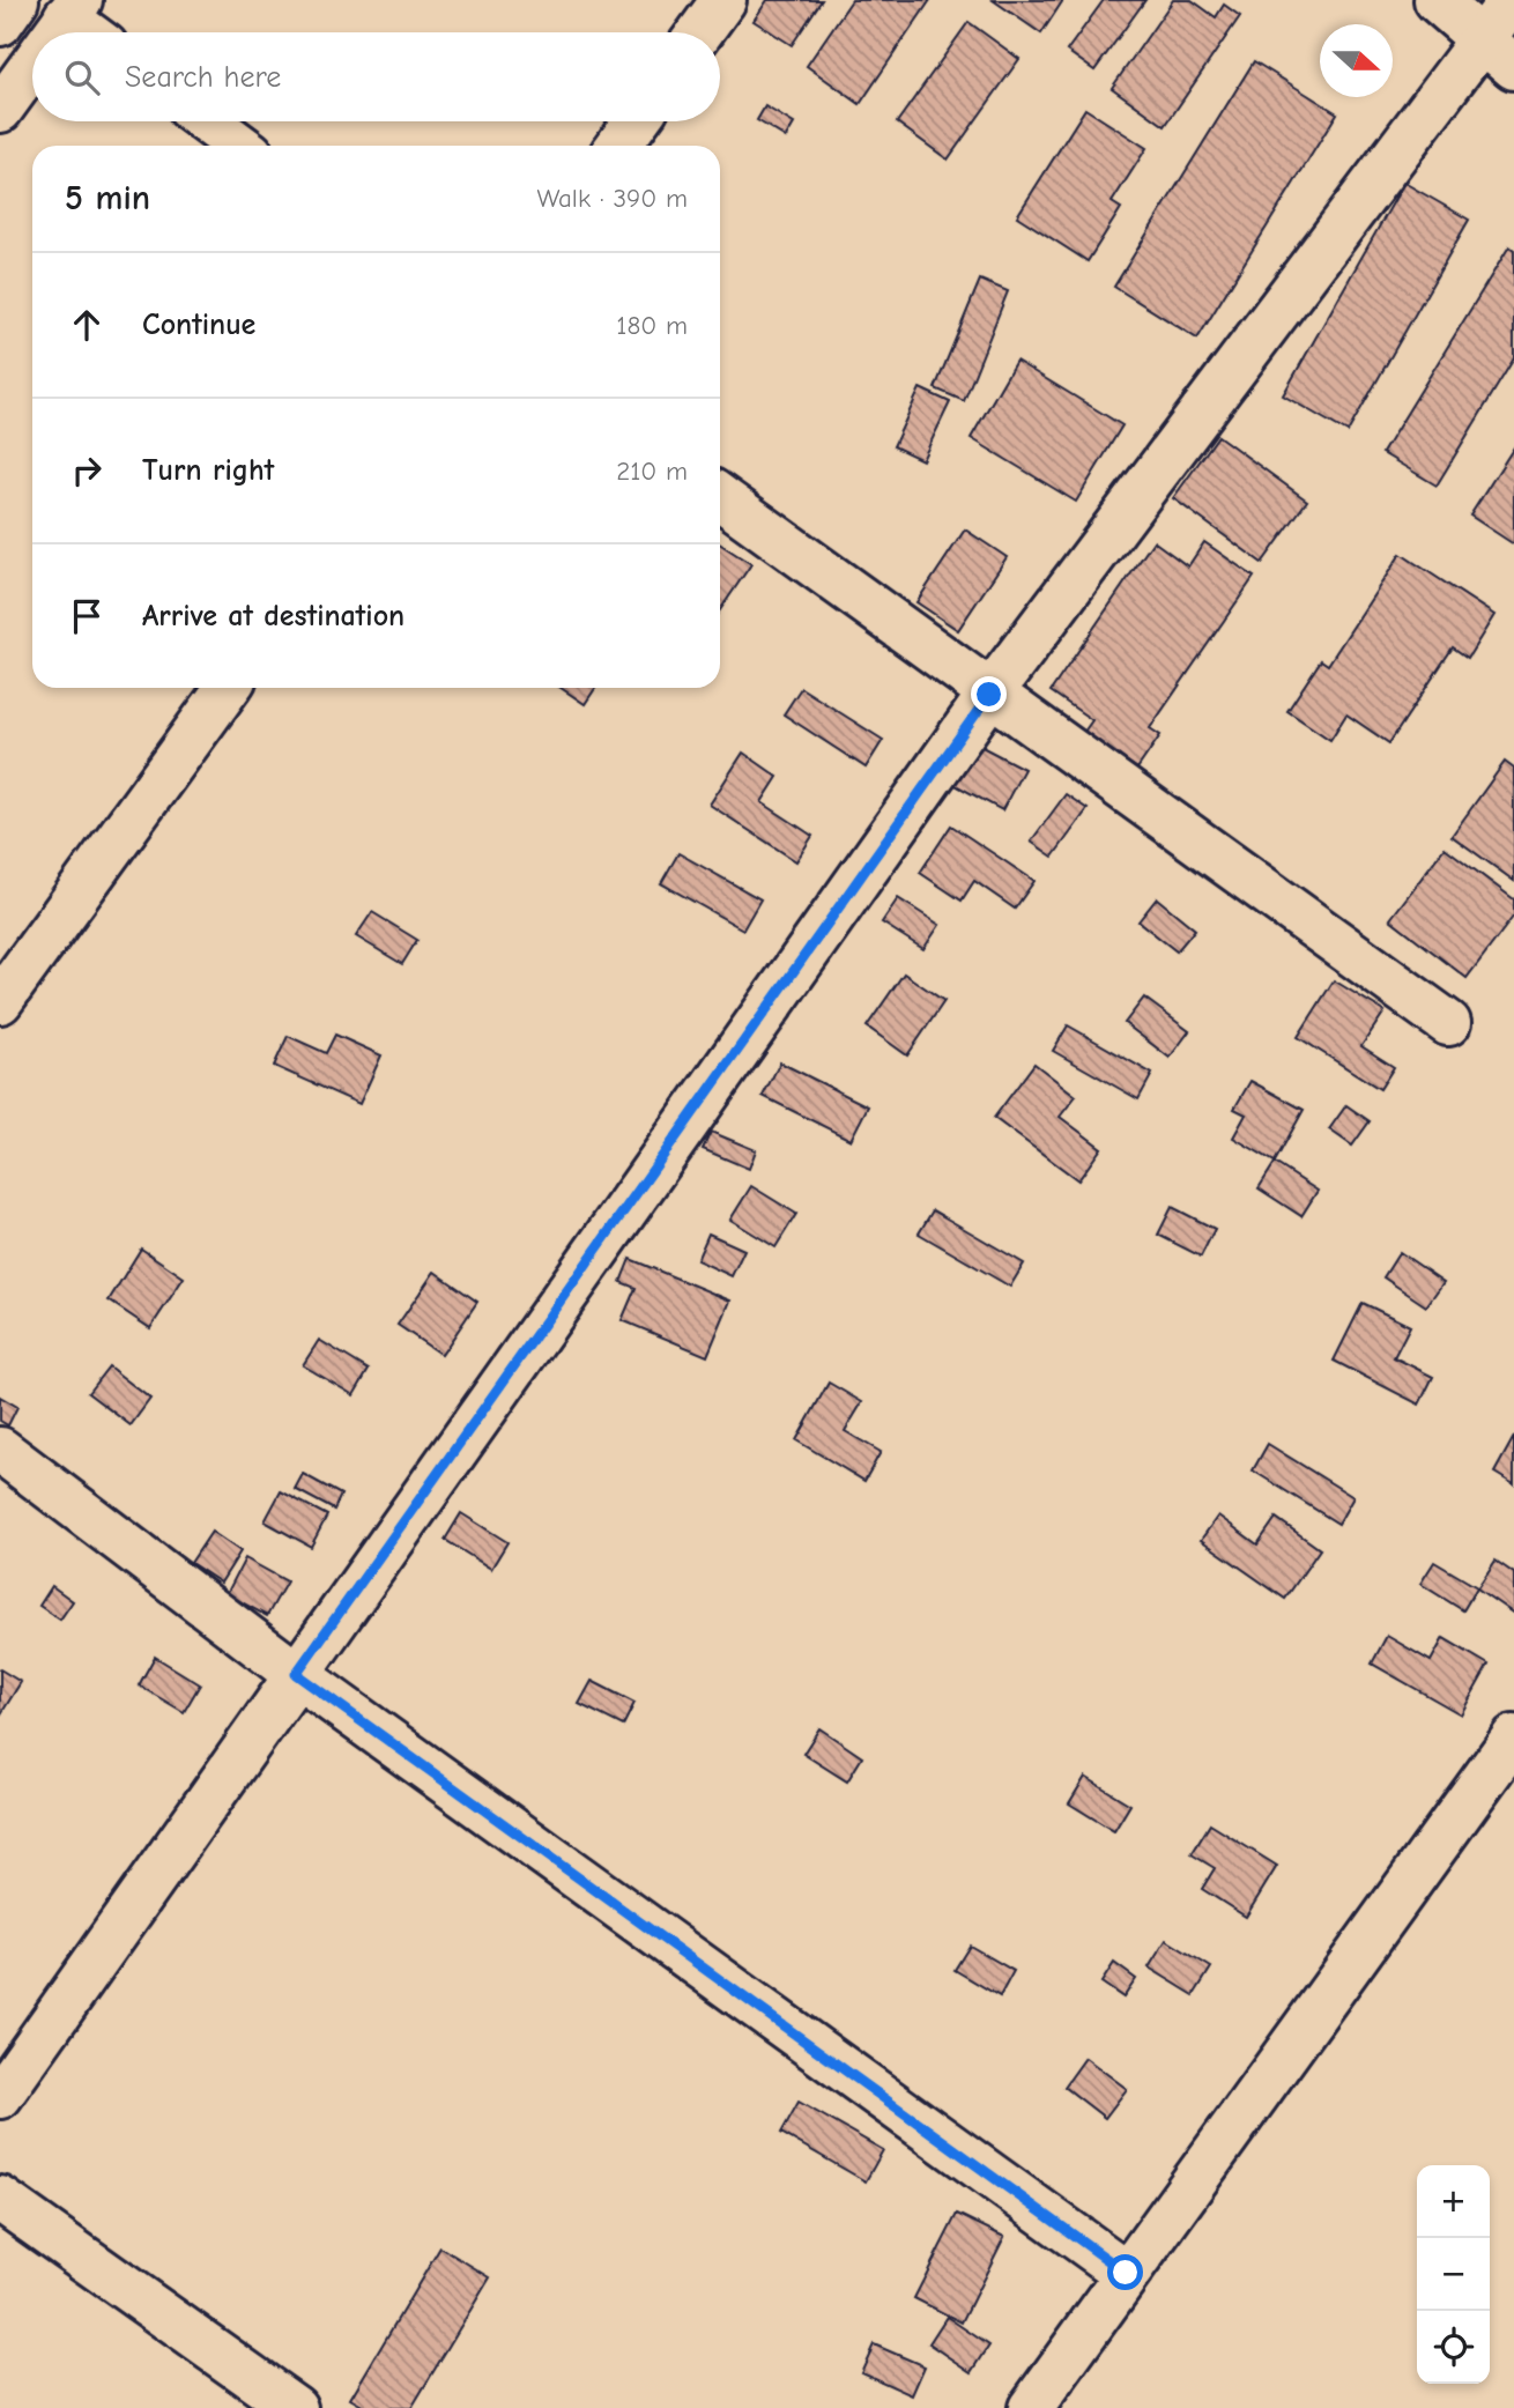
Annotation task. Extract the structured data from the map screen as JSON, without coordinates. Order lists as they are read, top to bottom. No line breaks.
{"north":"right","page":{"search":"Search here","heading":["5 min","Walk · 390 m"],"list":[["Continue","180 m"],["Turn right","210 m"],"Arrive at destination"],"map_buttons":["+","−"]}}
